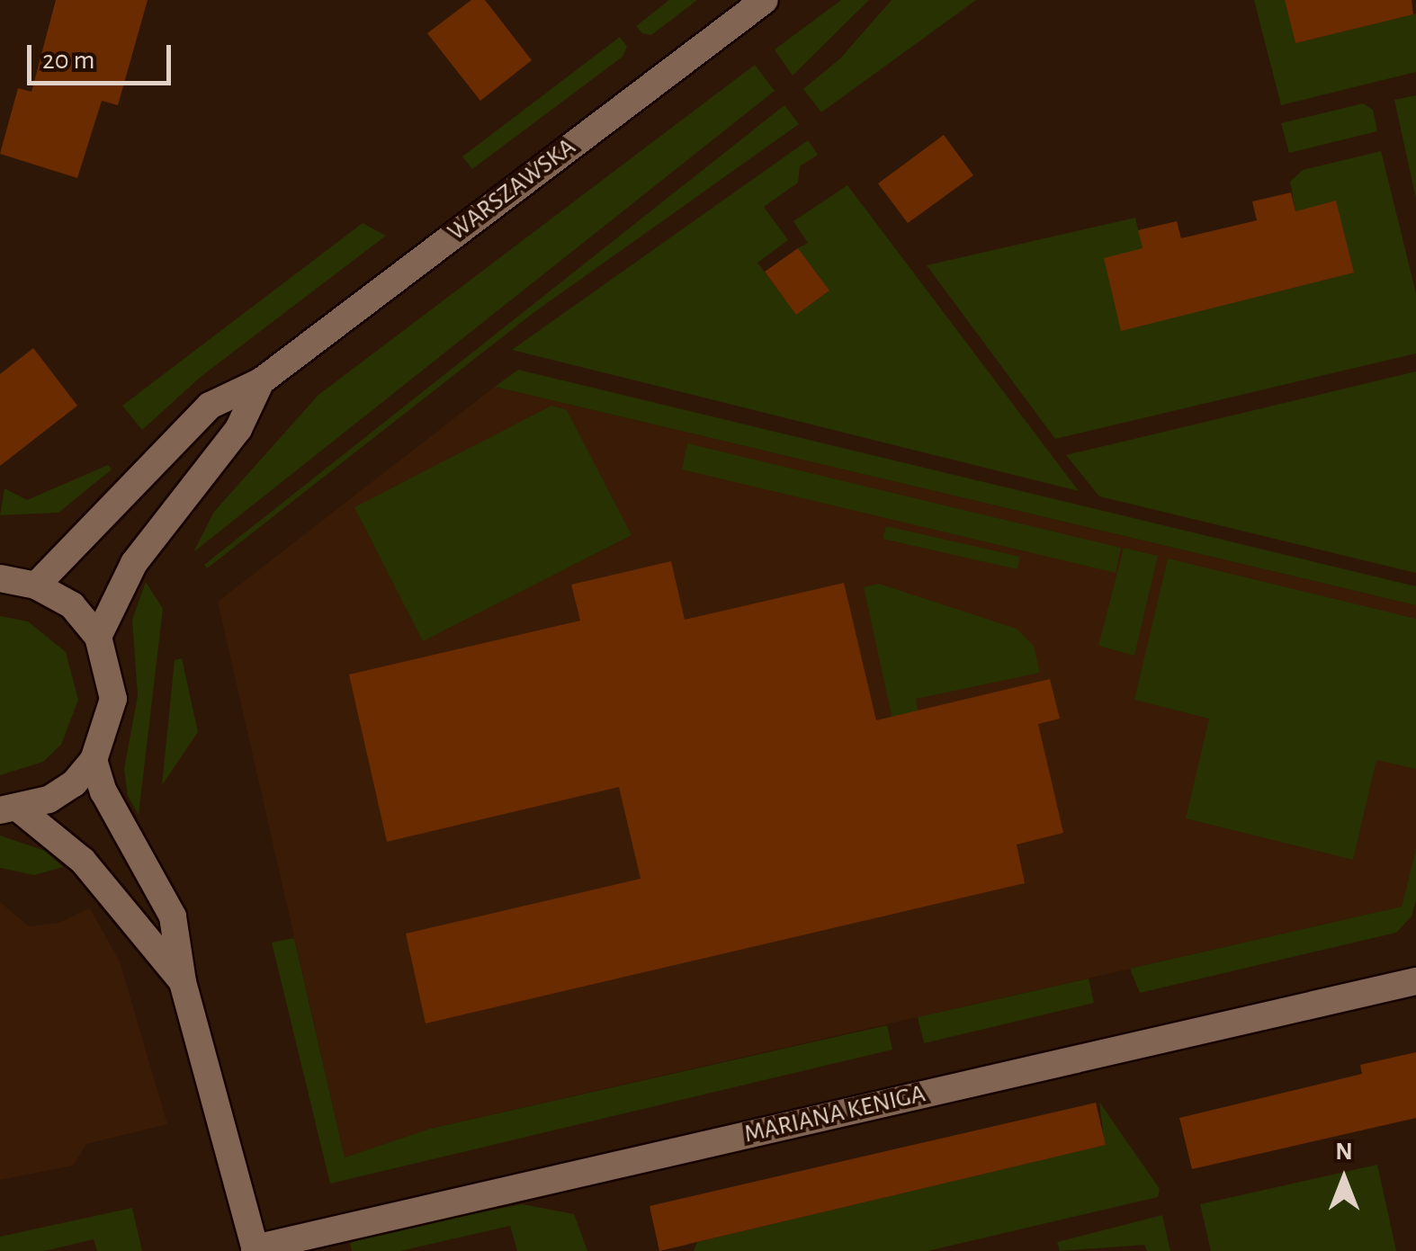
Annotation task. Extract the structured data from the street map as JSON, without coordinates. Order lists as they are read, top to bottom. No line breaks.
{"streets":{"street":["WARSZAWSKA","MARIANA KENIGA"]},"scale_bar":"20 m","north":"top"}
